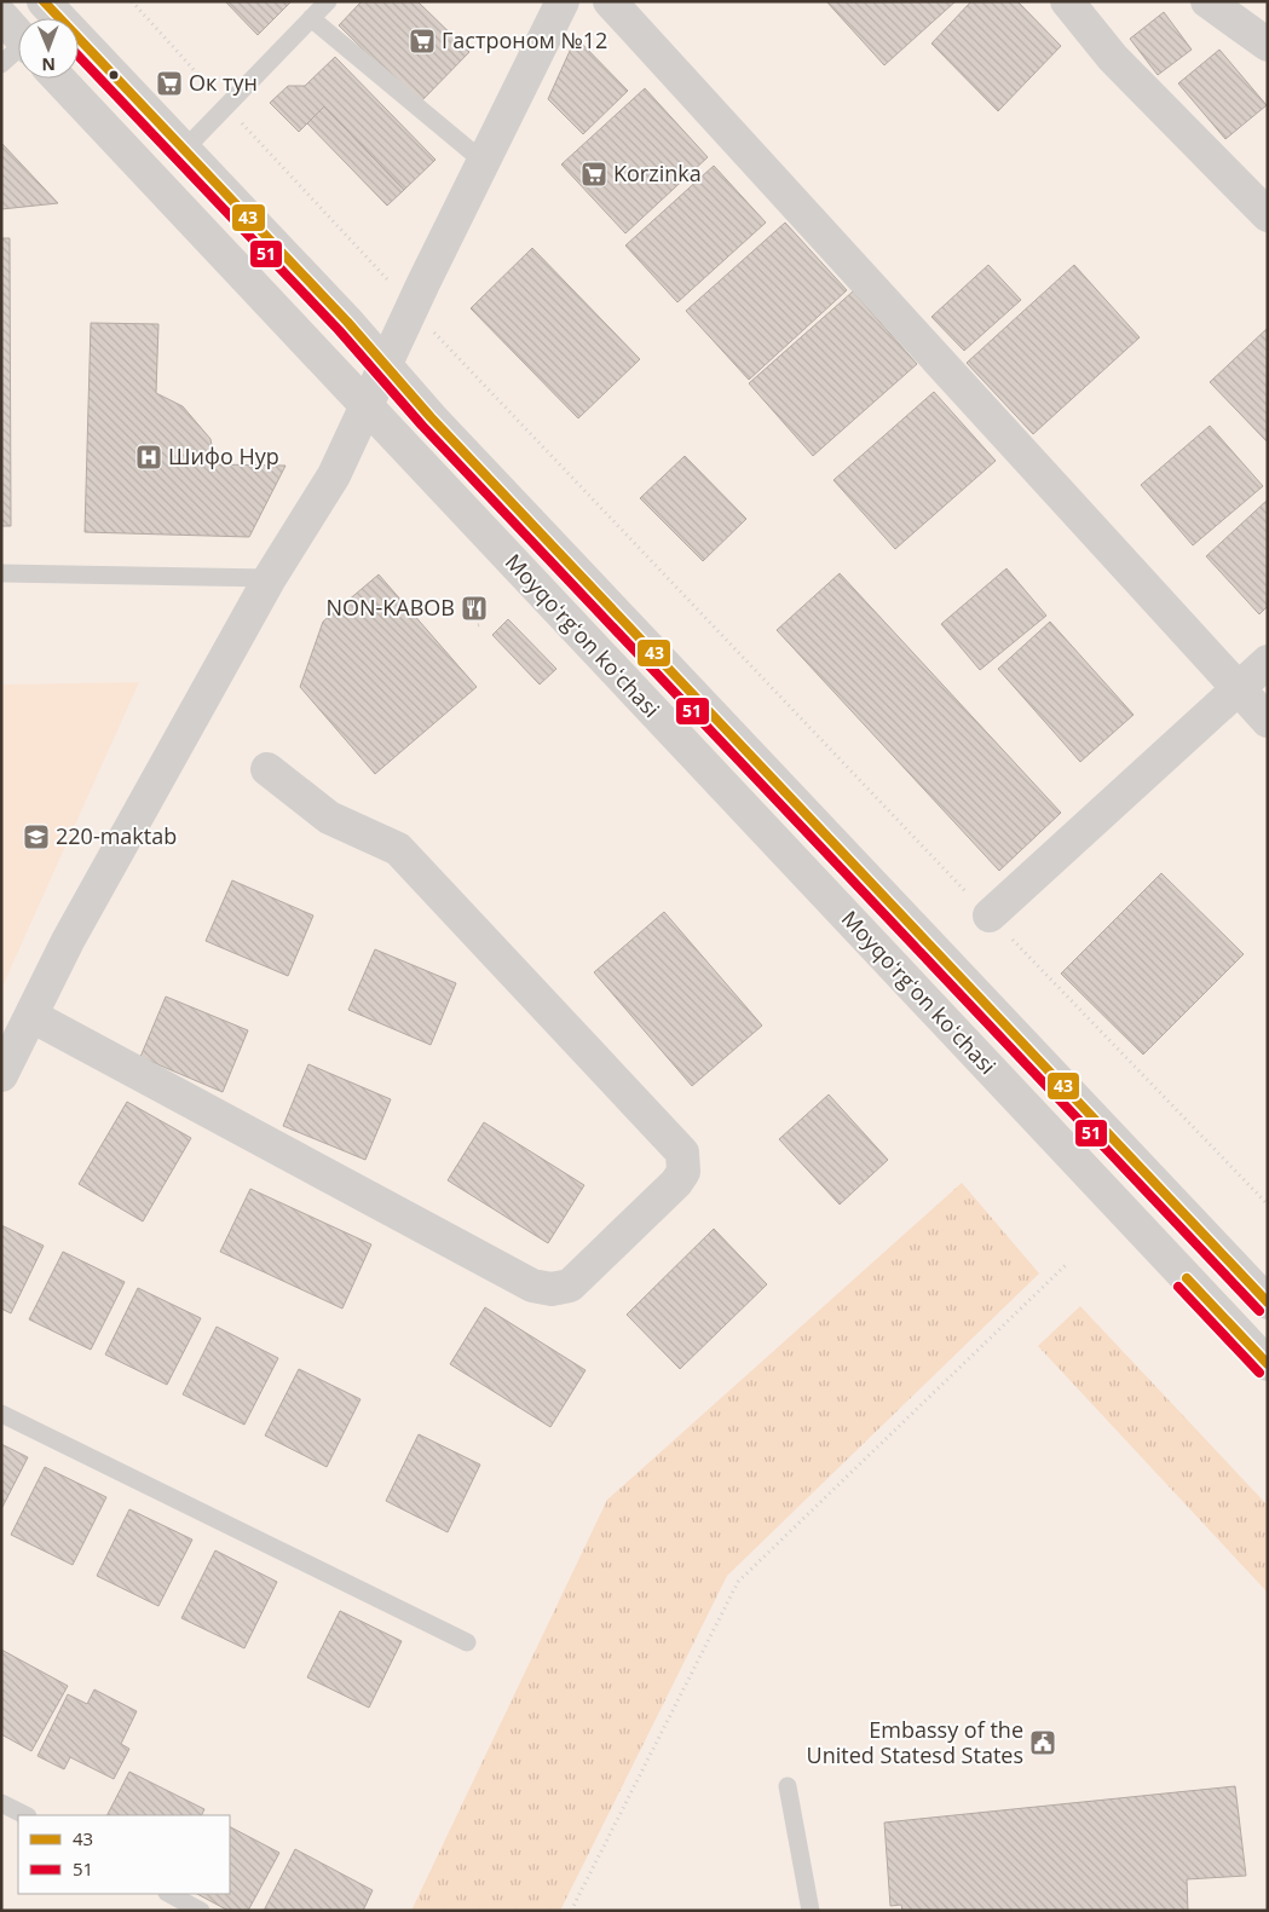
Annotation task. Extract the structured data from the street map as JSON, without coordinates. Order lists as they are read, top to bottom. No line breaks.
{"streets":{"street":["Moyqoʻrgʻon koʻchasi"]},"places":{"supermarket":["Гастроном №12","Ок тун","Korzinka"],"hospital":["Шифо Нур"],"restaurant":["NON-KABOB"],"school or university":["220-maktab"],"public building":["Embassy of the United Statesd States"]},"lines":["transit line 43","transit line 51"],"legend":["43","51"],"north":"bottom"}
